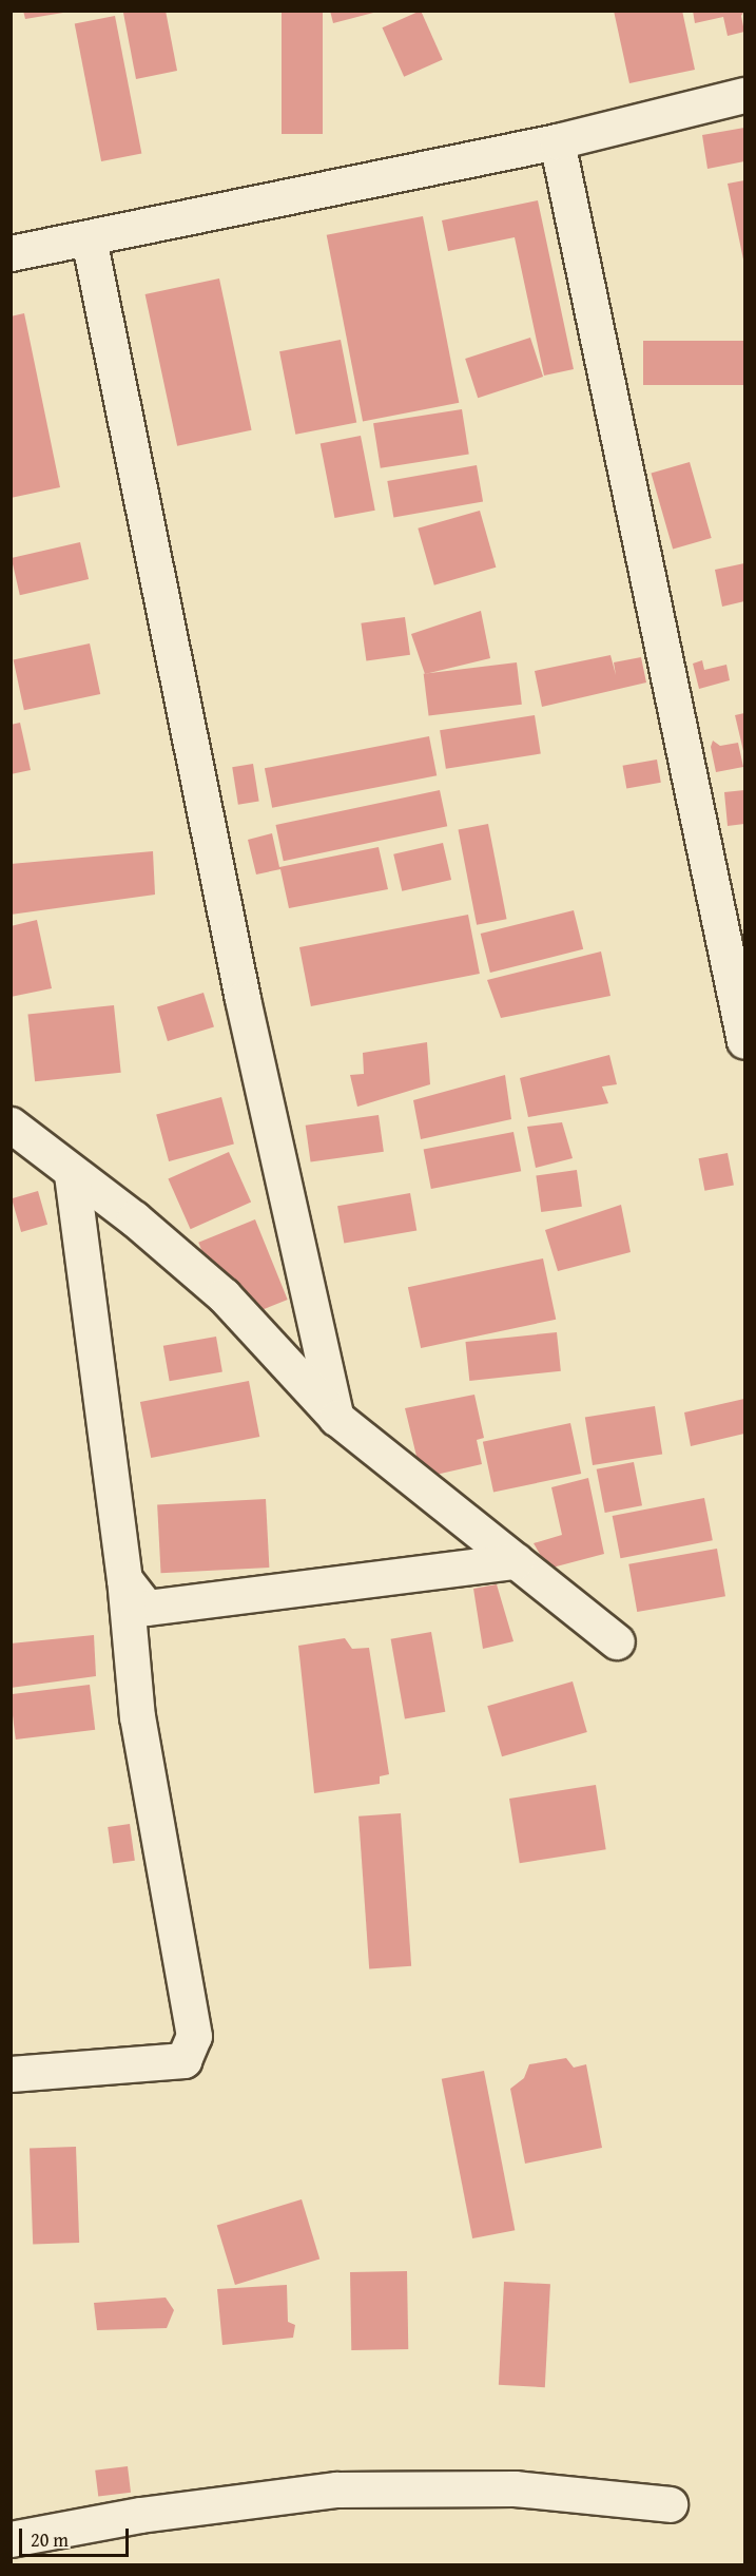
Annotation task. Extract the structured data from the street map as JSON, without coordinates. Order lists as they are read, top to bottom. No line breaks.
{"scale_bar":"20 m"}
